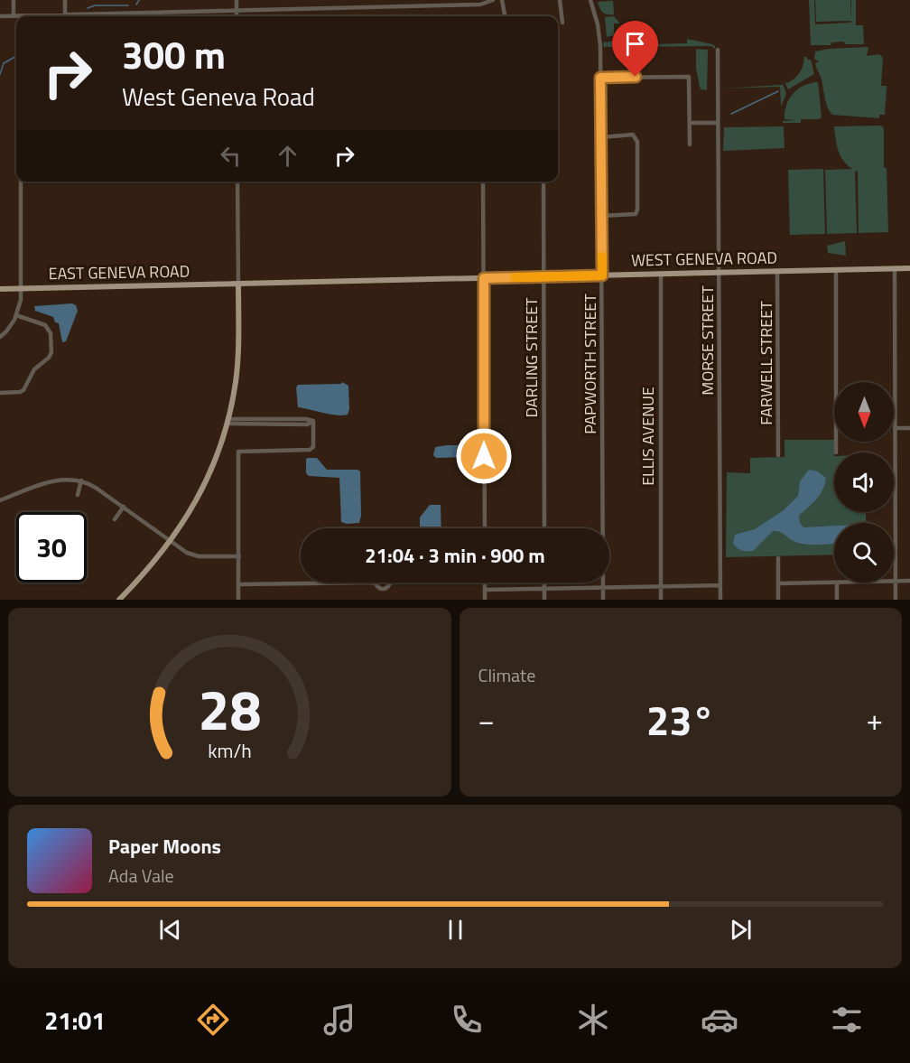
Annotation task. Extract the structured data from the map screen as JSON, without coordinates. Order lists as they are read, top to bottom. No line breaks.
{"streets":{"main road":["WEST GENEVA ROAD","EAST GENEVA ROAD"],"street":["MORSE STREET","DARLING STREET","FARWELL STREET","PAPWORTH STREET","ELLIS AVENUE"]},"crossings":[["WEST GENEVA ROAD","EAST GENEVA ROAD"],["WEST GENEVA ROAD","MORSE STREET"],["WEST GENEVA ROAD","DARLING STREET"],["WEST GENEVA ROAD","FARWELL STREET"],["WEST GENEVA ROAD","PAPWORTH STREET"],["WEST GENEVA ROAD","ELLIS AVENUE"]],"north":"bottom","page":{"turn":["300 m","West Geneva Road"],"limit":"30","trip":"21:04 · 3 min · 900 m","tile":"Climate","heat":["−","23°","+"],"song":["Paper Moons","Ada Vale"],"tabs":"21:01","gauge":["28","km/h"]}}
